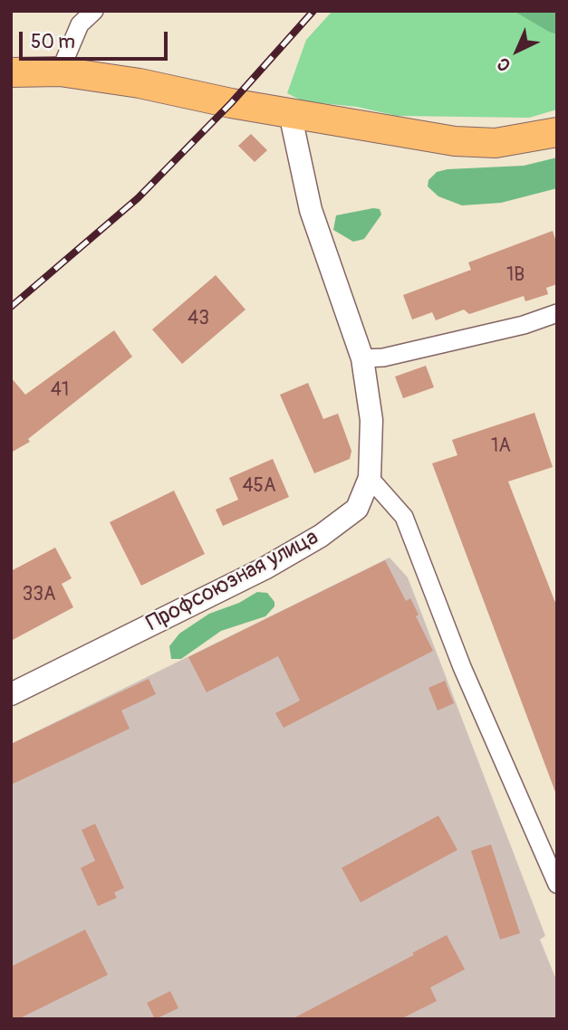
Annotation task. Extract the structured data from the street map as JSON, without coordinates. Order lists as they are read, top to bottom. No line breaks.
{"streets":{"street":["Профсоюзная улица"]},"house_numbers":["1В","43","41","1А","45А","33А"],"scale_bar":"50 m","north":"bottom left"}
